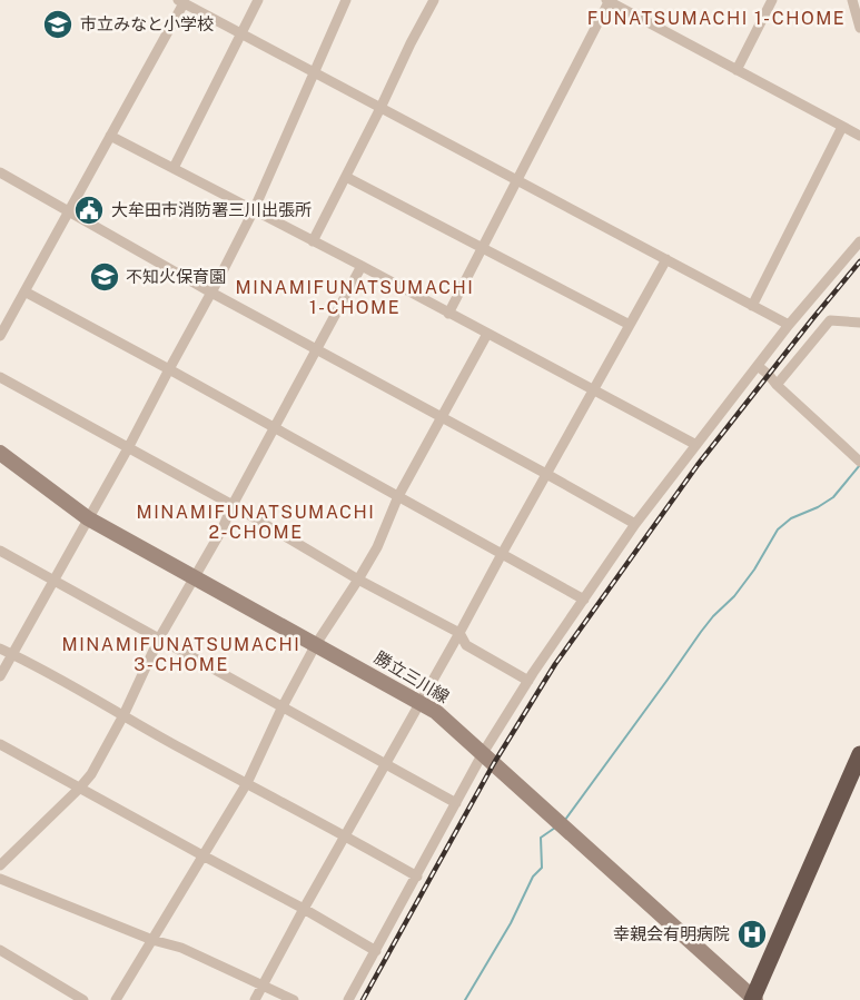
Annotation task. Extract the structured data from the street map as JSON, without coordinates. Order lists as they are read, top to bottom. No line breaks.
{"streets":{"main road":["勝立三川線"]},"districts":["FUNATSUMACHI 1-CHOME","MINAMIFUNATSUMACHI 1-CHOME","MINAMIFUNATSUMACHI 2-CHOME","MINAMIFUNATSUMACHI 3-CHOME"],"places":{"school or university":["市立みなと小学校","不知火保育園"],"public building":["大牟田市消防署三川出張所"],"hospital":["幸親会有明病院"]}}
